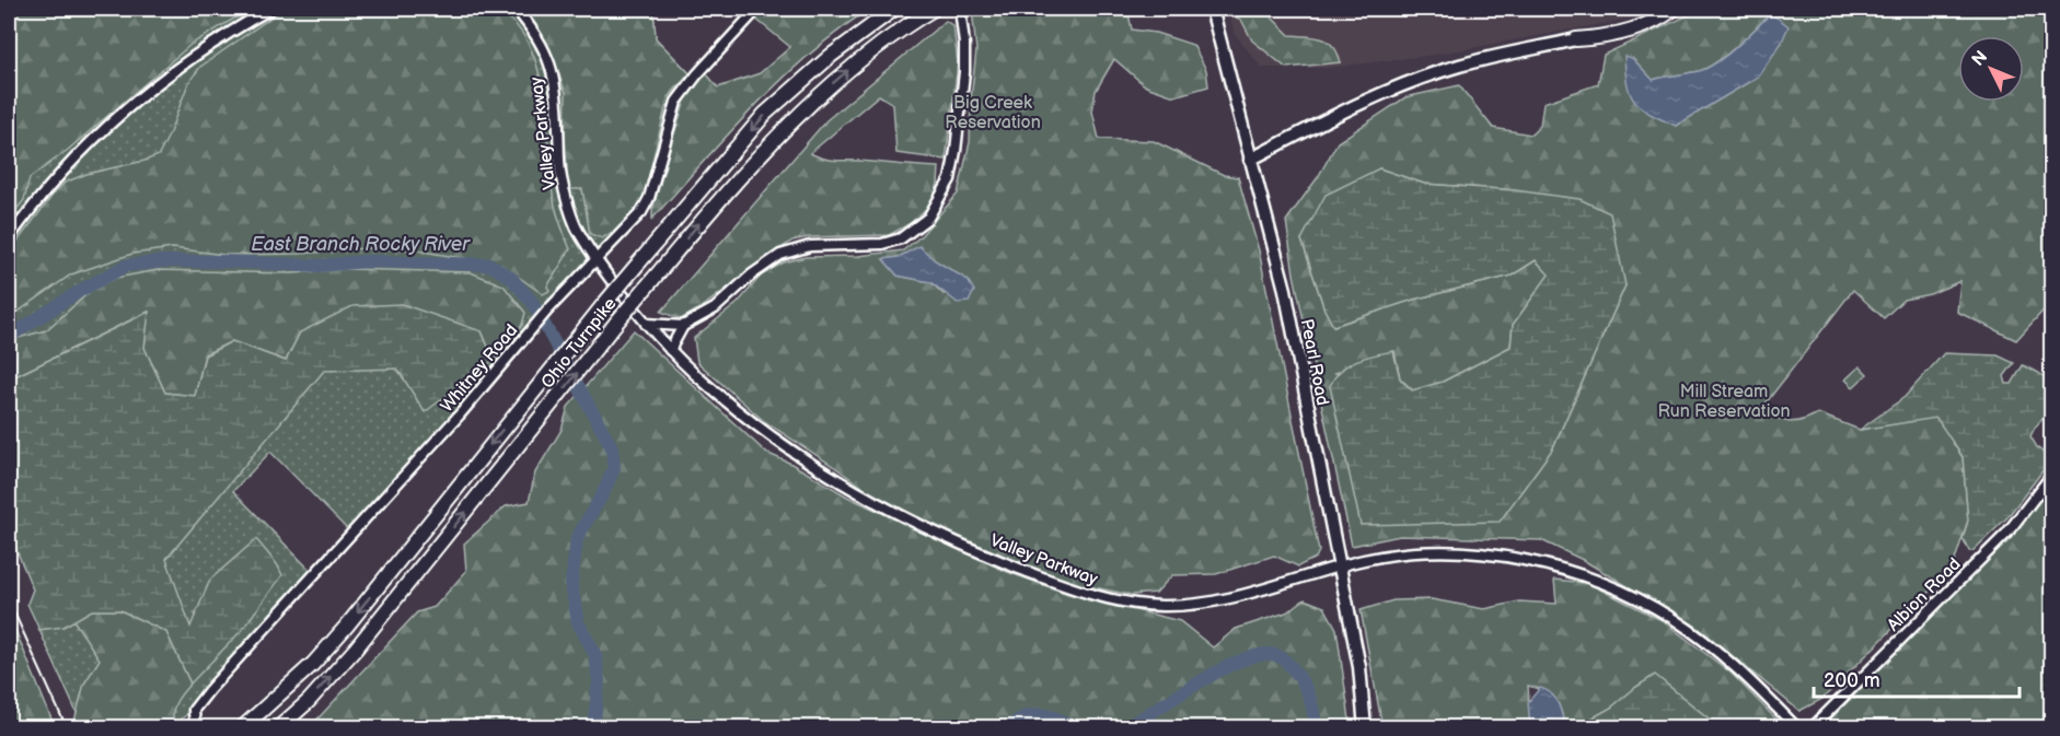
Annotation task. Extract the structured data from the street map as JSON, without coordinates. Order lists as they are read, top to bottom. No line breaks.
{"streets":{"highway":["Ohio Turnpike"],"main road":["Pearl Road"],"street":["Valley Parkway","Whitney Road","Albion Road"]},"crossings":[["Valley Parkway","Pearl Road"],["Valley Parkway","Whitney Road"]],"water":["East Branch Rocky River"],"parks":["Big Creek Reservation","Mill Stream Run Reservation"],"scale_bar":"200 m","north":"top left"}
